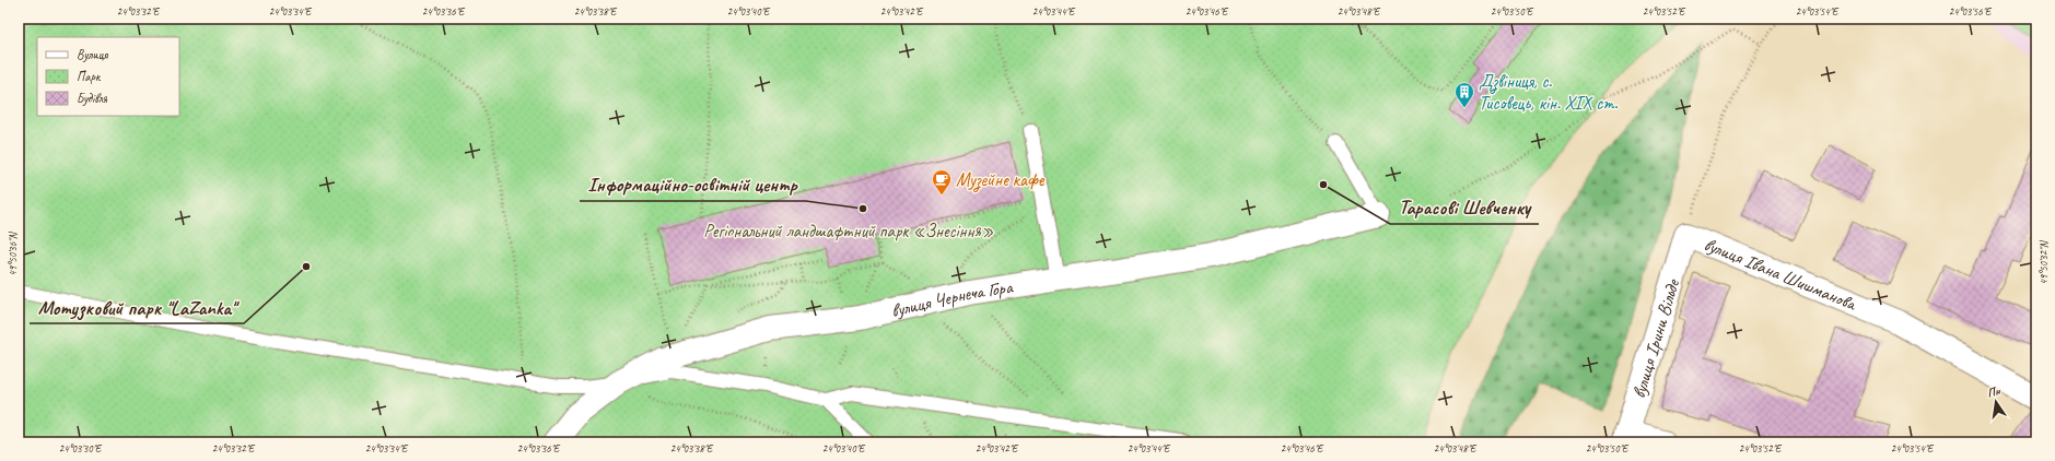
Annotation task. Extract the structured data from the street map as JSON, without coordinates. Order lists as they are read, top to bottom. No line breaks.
{"streets":{"street":["вулиця Івана Шишманова","вулиця Чернеча Гора","вулиця Ірини Вільде"]},"crossings":[["вулиця Івана Шишманова","вулиця Ірини Вільде"]],"parks":["Регіональний ландшафтний парк «Знесіння»"],"places":{"building":["Дзвіниця, с. Тисовець, кін. XIX ст."],"other":["Тарасові Шевченку","Інформаційно-освітній центр","Мотузковий парк \"LaZanka\""],"cafe":["Музейне кафе"]},"legend":["Вулиця","Парк","Будівля"],"north":"top","coordinates":["24°03'32\"E","24°03'34\"E","24°03'36\"E","24°03'38\"E","24°03'40\"E","24°03'42\"E","24°03'44\"E","24°03'46\"E","24°03'48\"E","24°03'50\"E","24°03'52\"E","24°03'54\"E","24°03'56\"E","49°50'36\"N","49°50'32\"N","24°03'30\"E"]}
